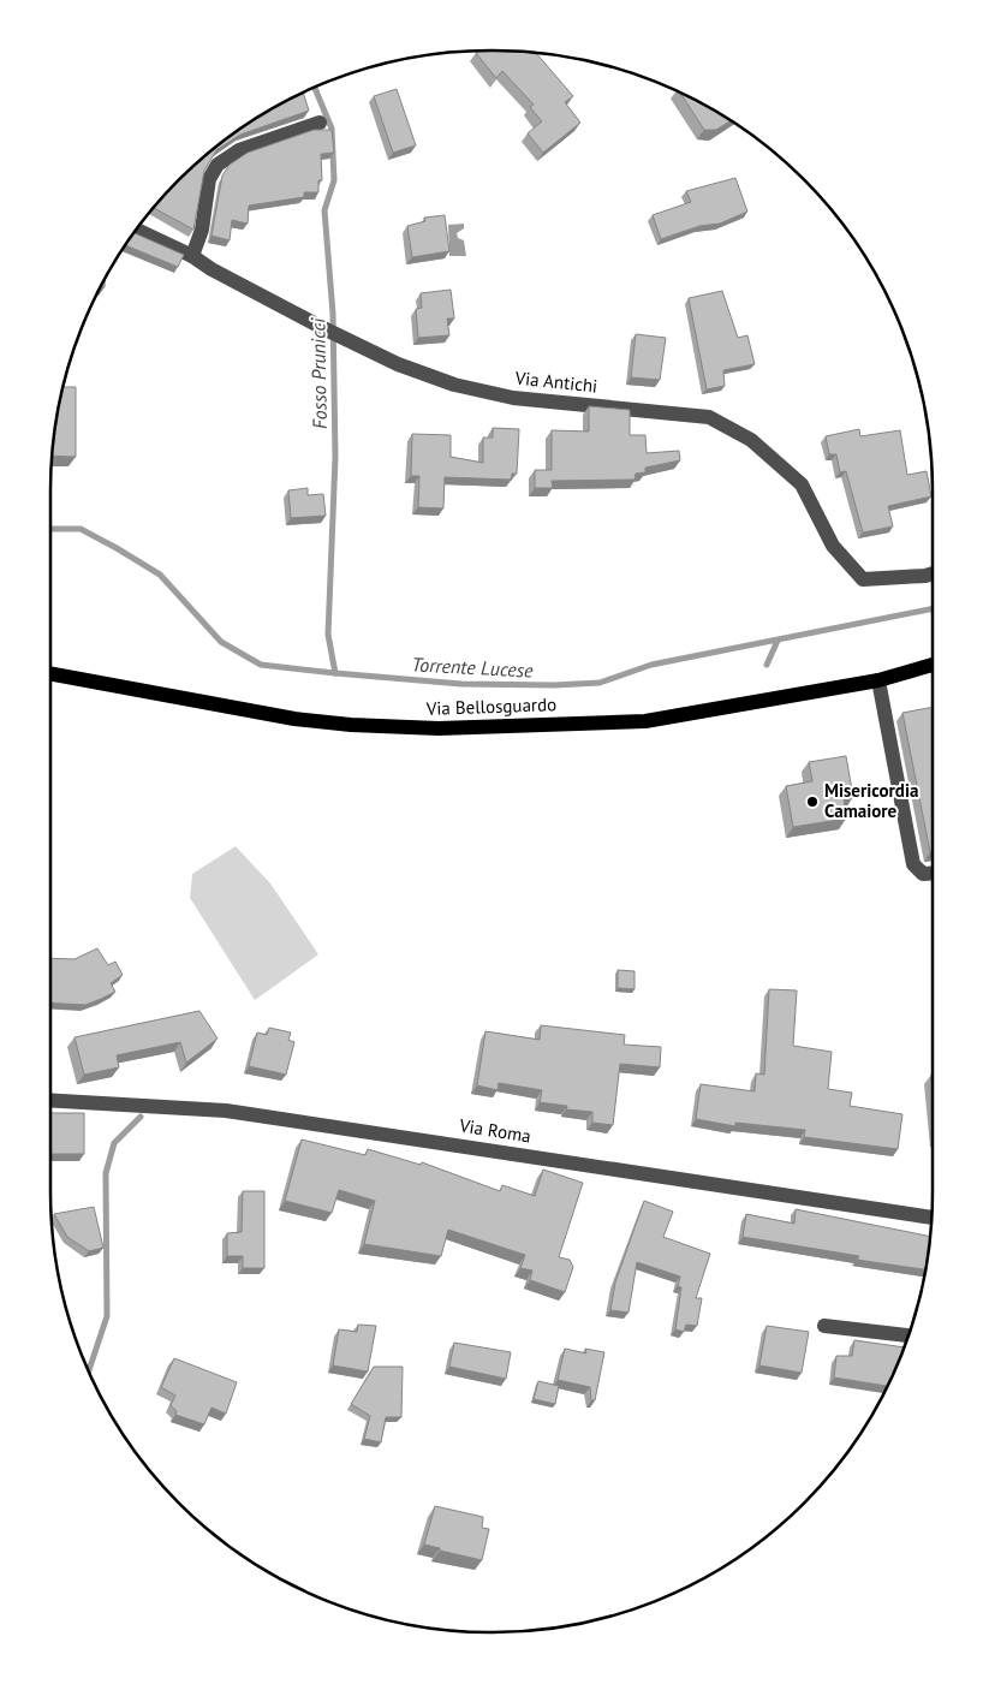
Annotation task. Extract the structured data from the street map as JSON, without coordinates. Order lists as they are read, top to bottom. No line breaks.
{"streets":{"main road":["Via Bellosguardo"],"street":["Via Antichi","Via Roma"]},"water":["Fosso Prunicci","Torrente Lucese"],"places":["Misericordia Camaiore"]}
